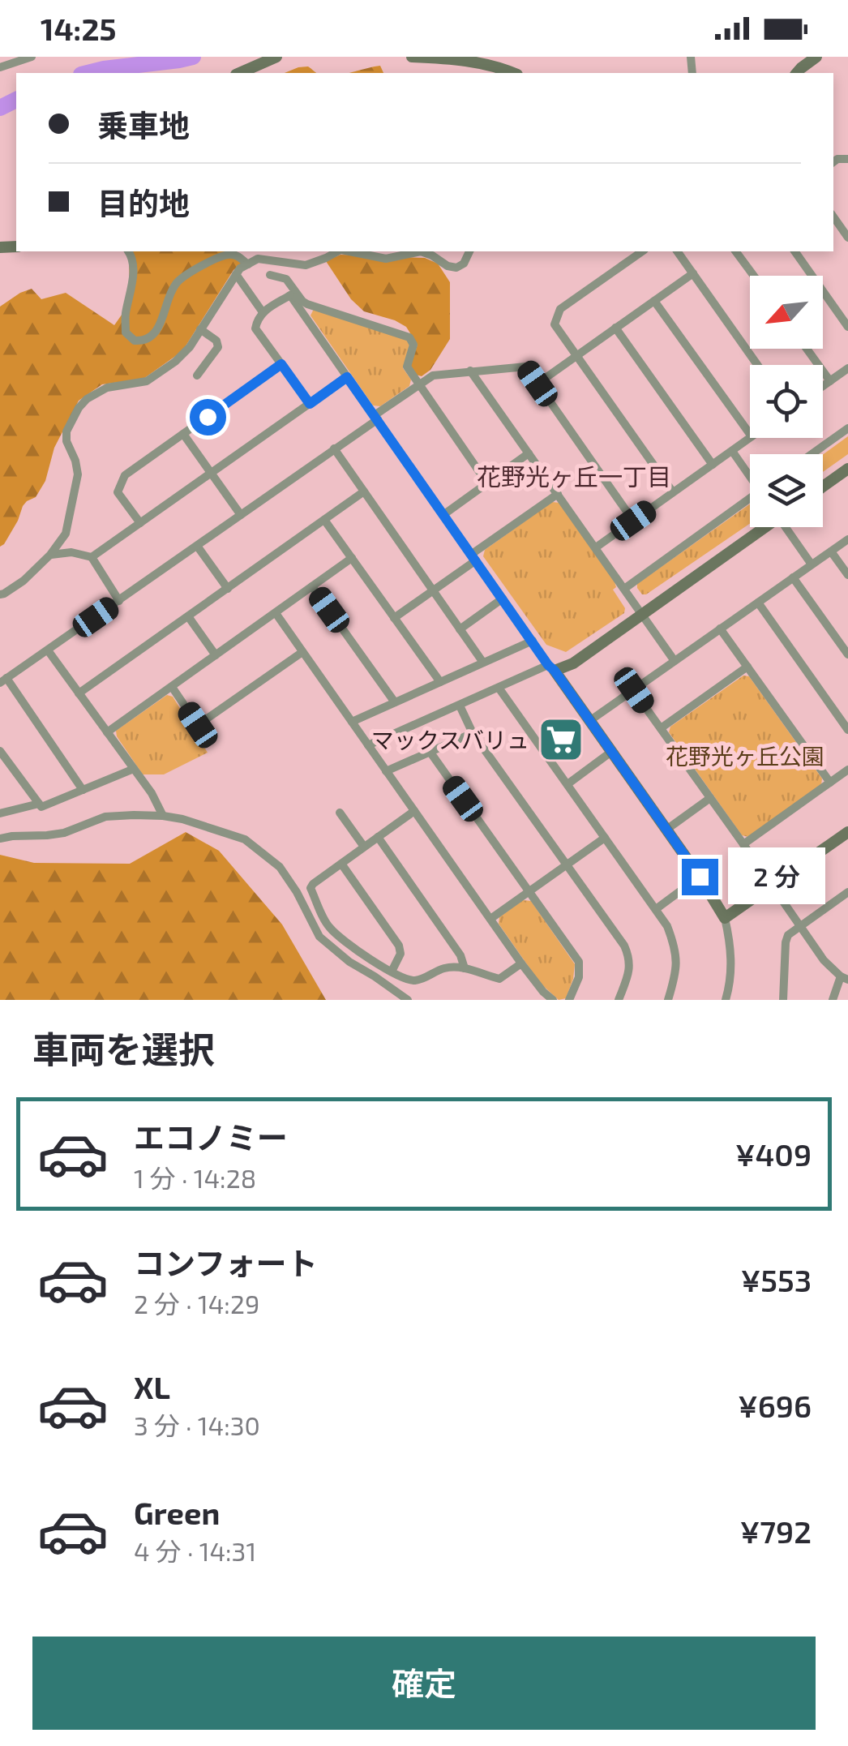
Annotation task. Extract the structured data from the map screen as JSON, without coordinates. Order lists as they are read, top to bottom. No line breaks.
{"districts":["花野光ヶ丘一丁目"],"parks":["花野光ヶ丘公園"],"places":{"supermarket":["マックスバリュ"]},"north":"bottom left","page":{"status":"14:25","banner":["乗車地","目的地"],"bubble":"2 分","heading":"車両を選択","list":[{"name":"エコノミー","note":"1 分 · 14:28","value":"¥409"},{"name":"コンフォート","note":"2 分 · 14:29","value":"¥553"},{"name":"XL","note":"3 分 · 14:30","value":"¥696"},{"name":"Green","note":"4 分 · 14:31","value":"¥792"}],"buttons":"確定"}}
